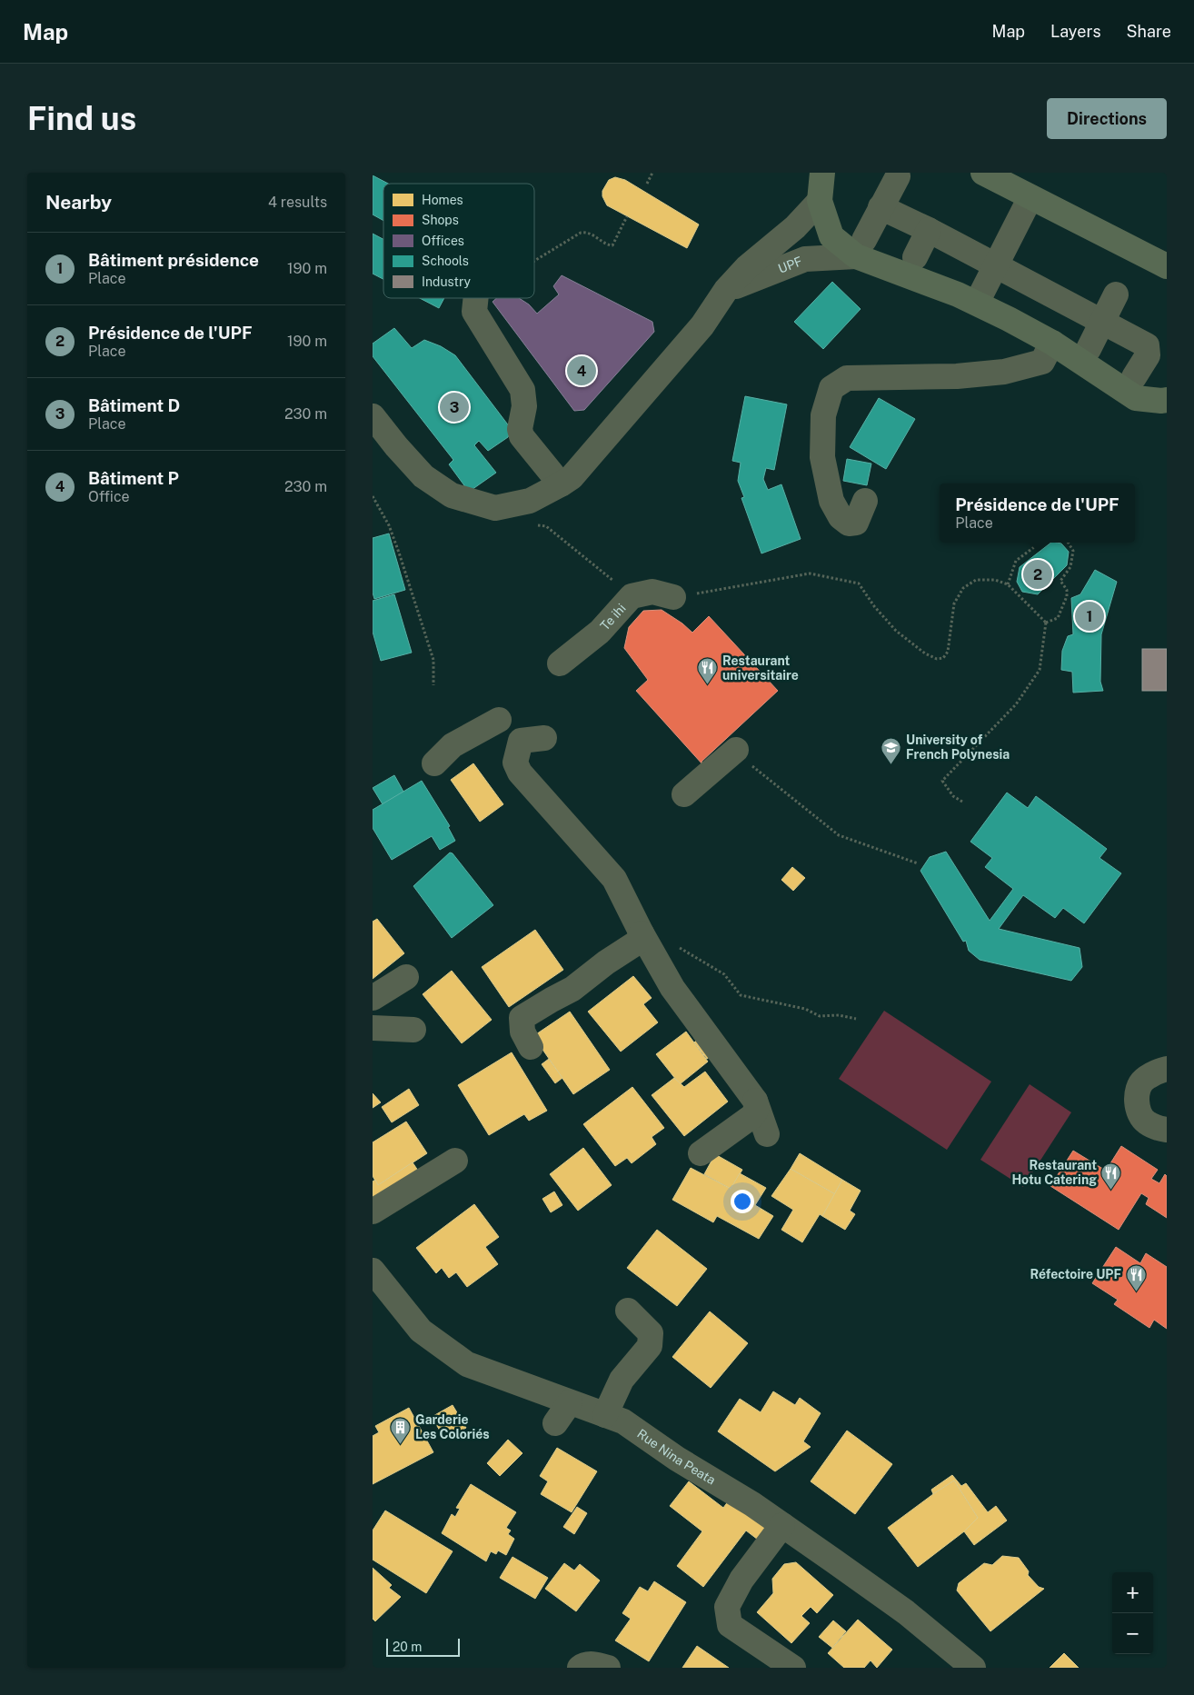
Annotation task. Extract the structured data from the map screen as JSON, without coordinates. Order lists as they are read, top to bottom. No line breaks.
{"streets":{"street":["UPF","Te ihi","Rue Nina Peata"]},"places":{"restaurant":["Restaurant universitaire","Restaurant Hotu Catering","Réfectoire UPF"],"school or university":["University of French Polynesia"],"building":["Garderie Les Coloriés"]},"legend":["Homes","Shops","Offices","Schools","Industry"],"scale_bar":"20 m","page":{"header":"Map","nav":["Map","Layers","Share"],"buttons":"Directions","title":"Find us","heading":["Nearby","4 results"],"list":[{"mark":"1","name":"Bâtiment présidence","note":"Place","value":"190 m"},{"mark":"2","name":"Présidence de l'UPF","note":"Place","value":"190 m"},{"mark":"3","name":"Bâtiment D","note":"Place","value":"230 m"},{"mark":"4","name":"Bâtiment P","note":"Office","value":"230 m"}],"pins":["4","3","2","1"],"popup":["Présidence de l'UPF","Place"],"map_buttons":["+","−"],"scale":"20 m"}}
